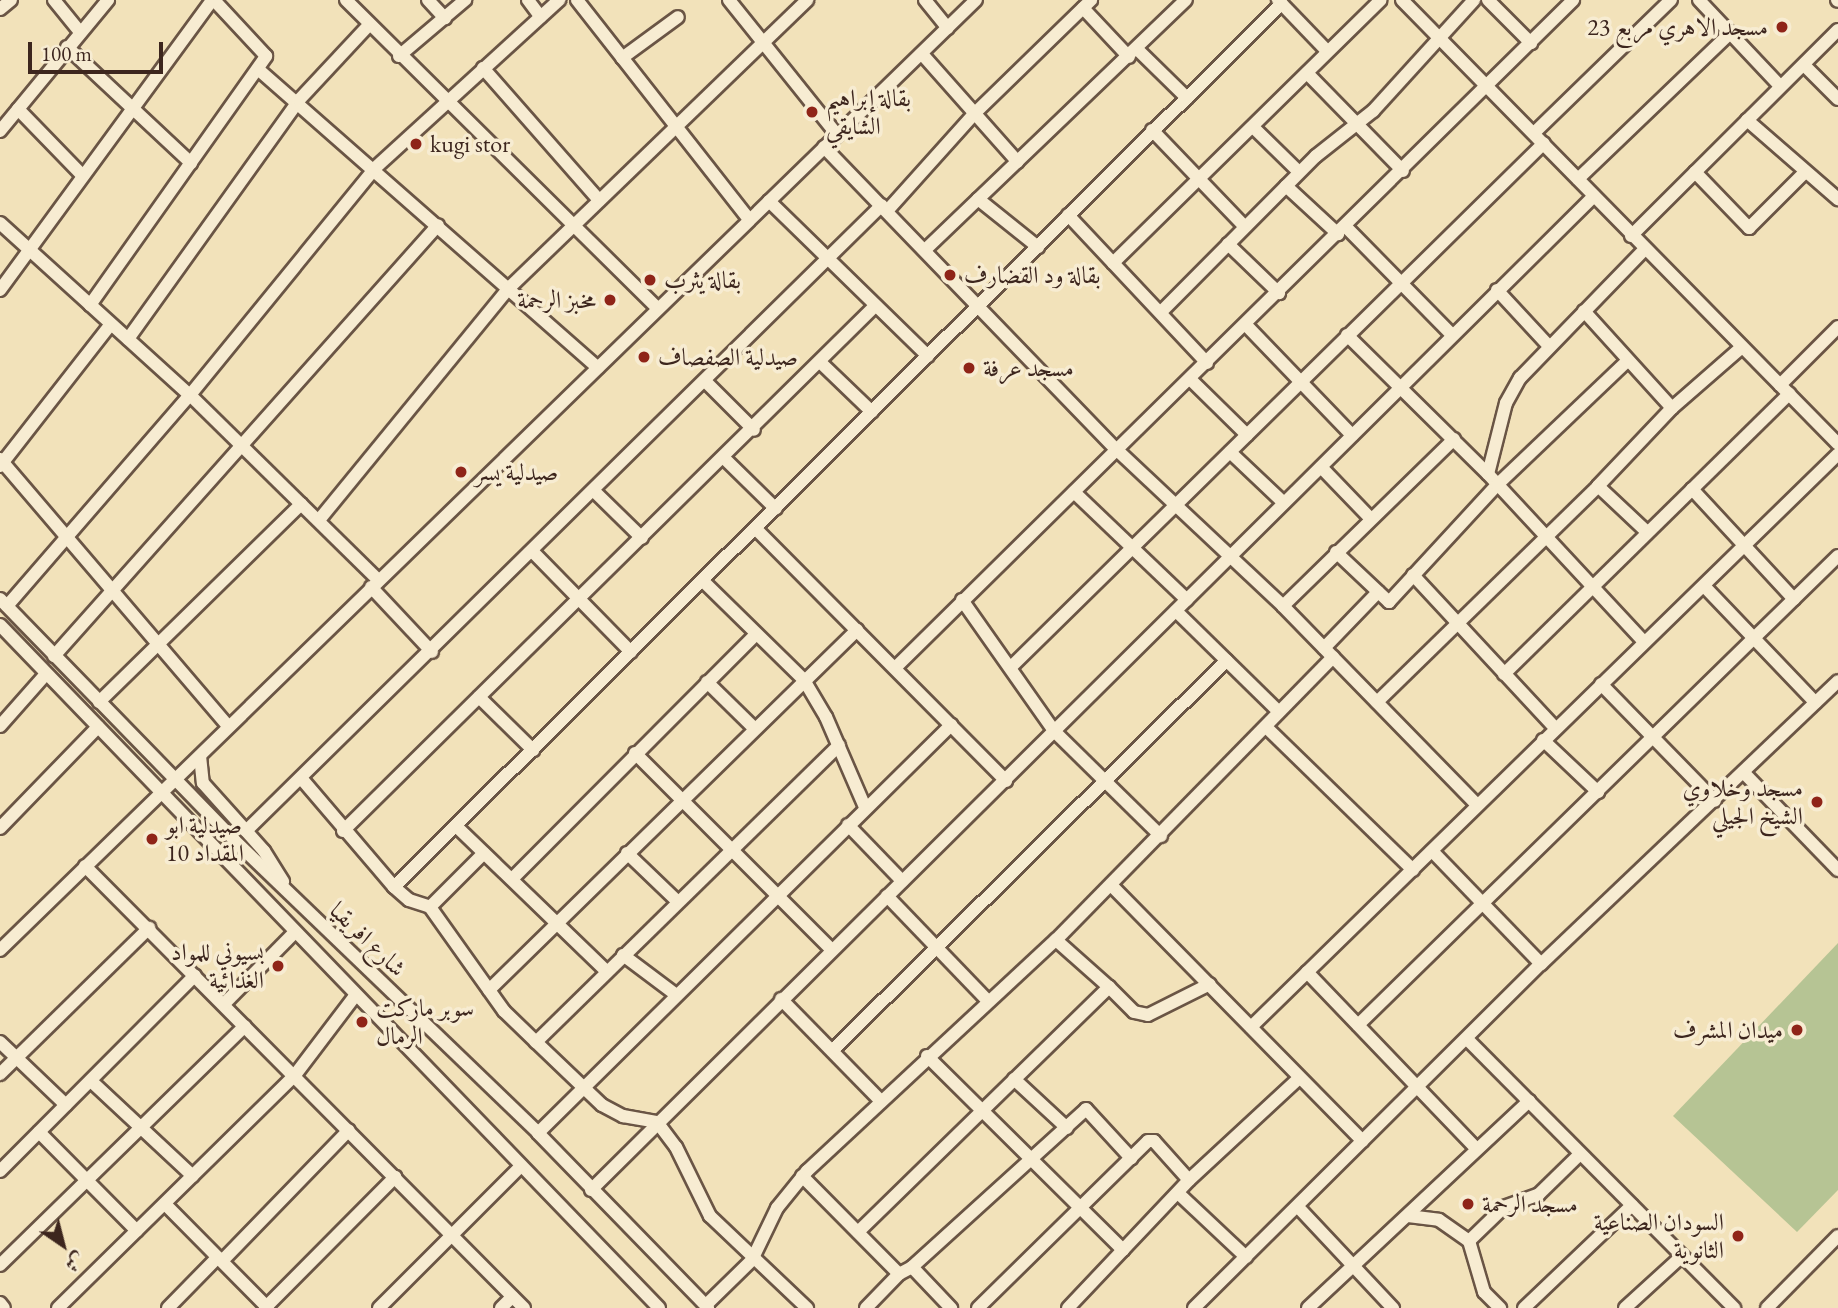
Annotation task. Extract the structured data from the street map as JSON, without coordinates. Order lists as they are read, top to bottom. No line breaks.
{"streets":{"street":["شارع افريقيا"]},"places":["مسجد الاهري مربع 23","بقالة إبراهيم الشايقي","kugi stor","بقالة ود القضارف","بقالة يثرب","مخبز الرحمة","صيدلية الصفصاف","مسجد عرفة","صيدلية يسر","مسجد وخلاوي الشيخ الجيلي","صيدلية ابو المقداد 10","بسيوني للمواد الغذائية","سوبر ماركت الرمال","ميدان المشرف","مسجد الرحمة","السودان الصناعية الثانوية"],"scale_bar":"100 m","north":"bottom right"}
